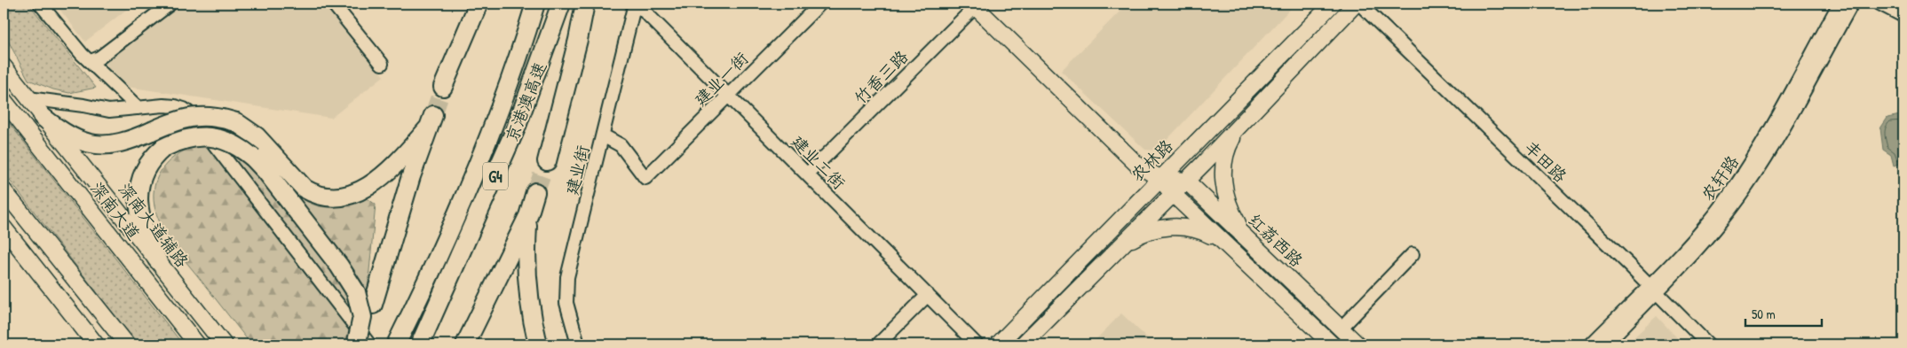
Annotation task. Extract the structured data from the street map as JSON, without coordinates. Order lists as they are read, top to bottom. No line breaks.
{"streets":{"highway":["京港澳高速","G4"],"main road":["农林路","深南大道","深南大道辅路","红荔西路"],"street":["竹香三路","建业一街","丰田路","建业二街","建业街","农轩路"]},"crossings":[["竹香三路","建业二街"],["建业一街","建业二街"],["建业一街","建业街"],["丰田路","农轩路"],["建业二街","建业街"]],"scale_bar":"50 m"}
